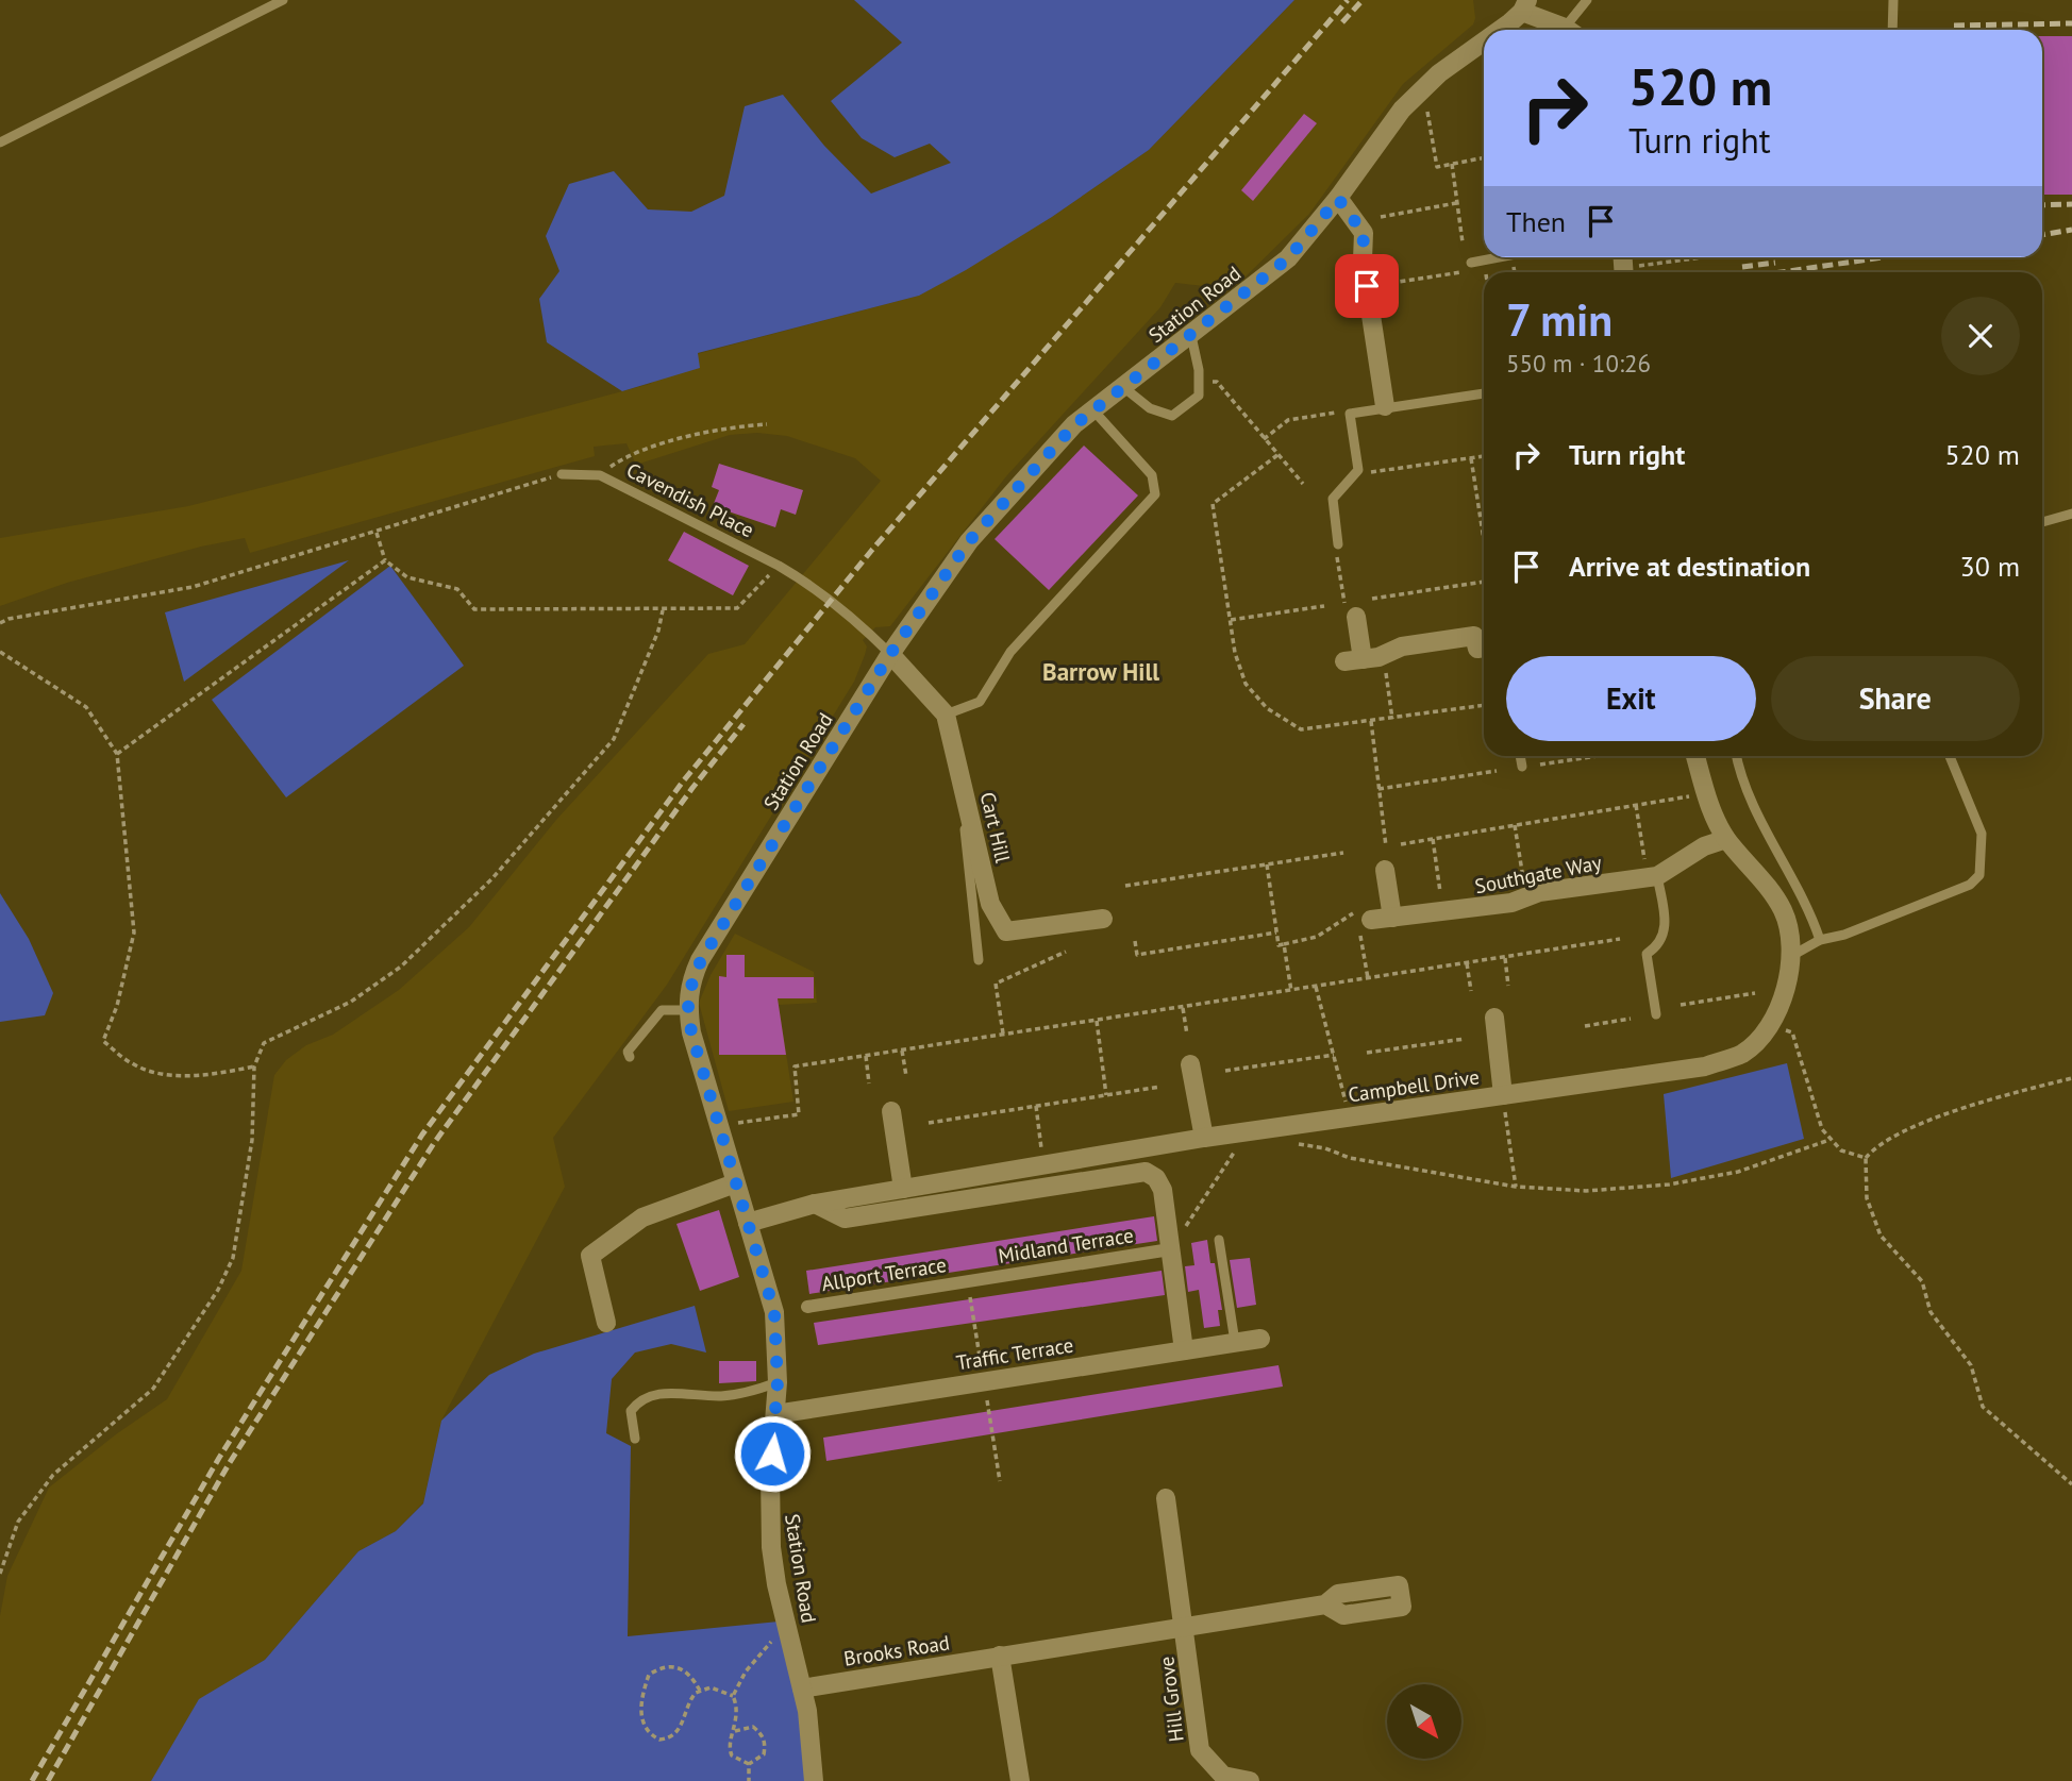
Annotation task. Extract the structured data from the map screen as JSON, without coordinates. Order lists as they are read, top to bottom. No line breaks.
{"streets":{"street":["Station Road","Cart Hill","Southgate Way","Campbell Drive","Midland Terrace","Allport Terrace","Traffic Terrace","Brooks Road","Hill Grove"],"lane":["Cavendish Place"]},"crossings":[["Station Road","Cavendish Place"],["Station Road","Cart Hill"],["Station Road","Campbell Drive"],["Station Road","Traffic Terrace"],["Station Road","Brooks Road"],["Cavendish Place","Cart Hill"],["Southgate Way","Campbell Drive"],["Midland Terrace","Allport Terrace"],["Brooks Road","Hill Grove"]],"districts":["Barrow Hill"],"north":"bottom right","page":{"turn":["520 m","Turn right"],"then":"Then","heading":["7 min","550 m · 10:26"],"list":[{"name":"Turn right","value":"520 m"},{"name":"Arrive at destination","value":"30 m"}],"buttons":["Exit","Share"]}}
